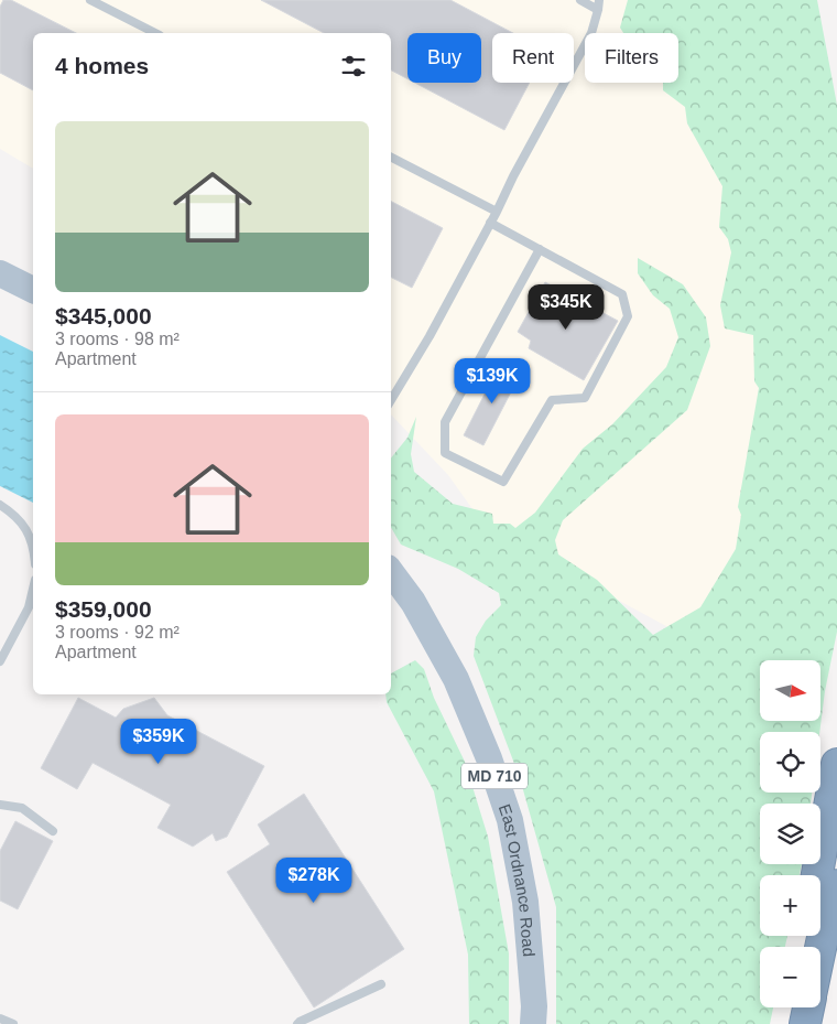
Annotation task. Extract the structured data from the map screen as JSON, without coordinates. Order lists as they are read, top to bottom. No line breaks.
{"streets":{"main road":["MD 710","East Ordnance Road"]},"north":"right","page":{"chip":["Buy","Rent","Filters"],"heading":"4 homes","list":[{"name":"$345,000","note":"3 rooms · 98 m² · Apartment"},{"name":"$359,000","note":"3 rooms · 92 m² · Apartment"}],"price":["$345K","$139K","$359K","$278K"],"map_buttons":["+","−"]}}
